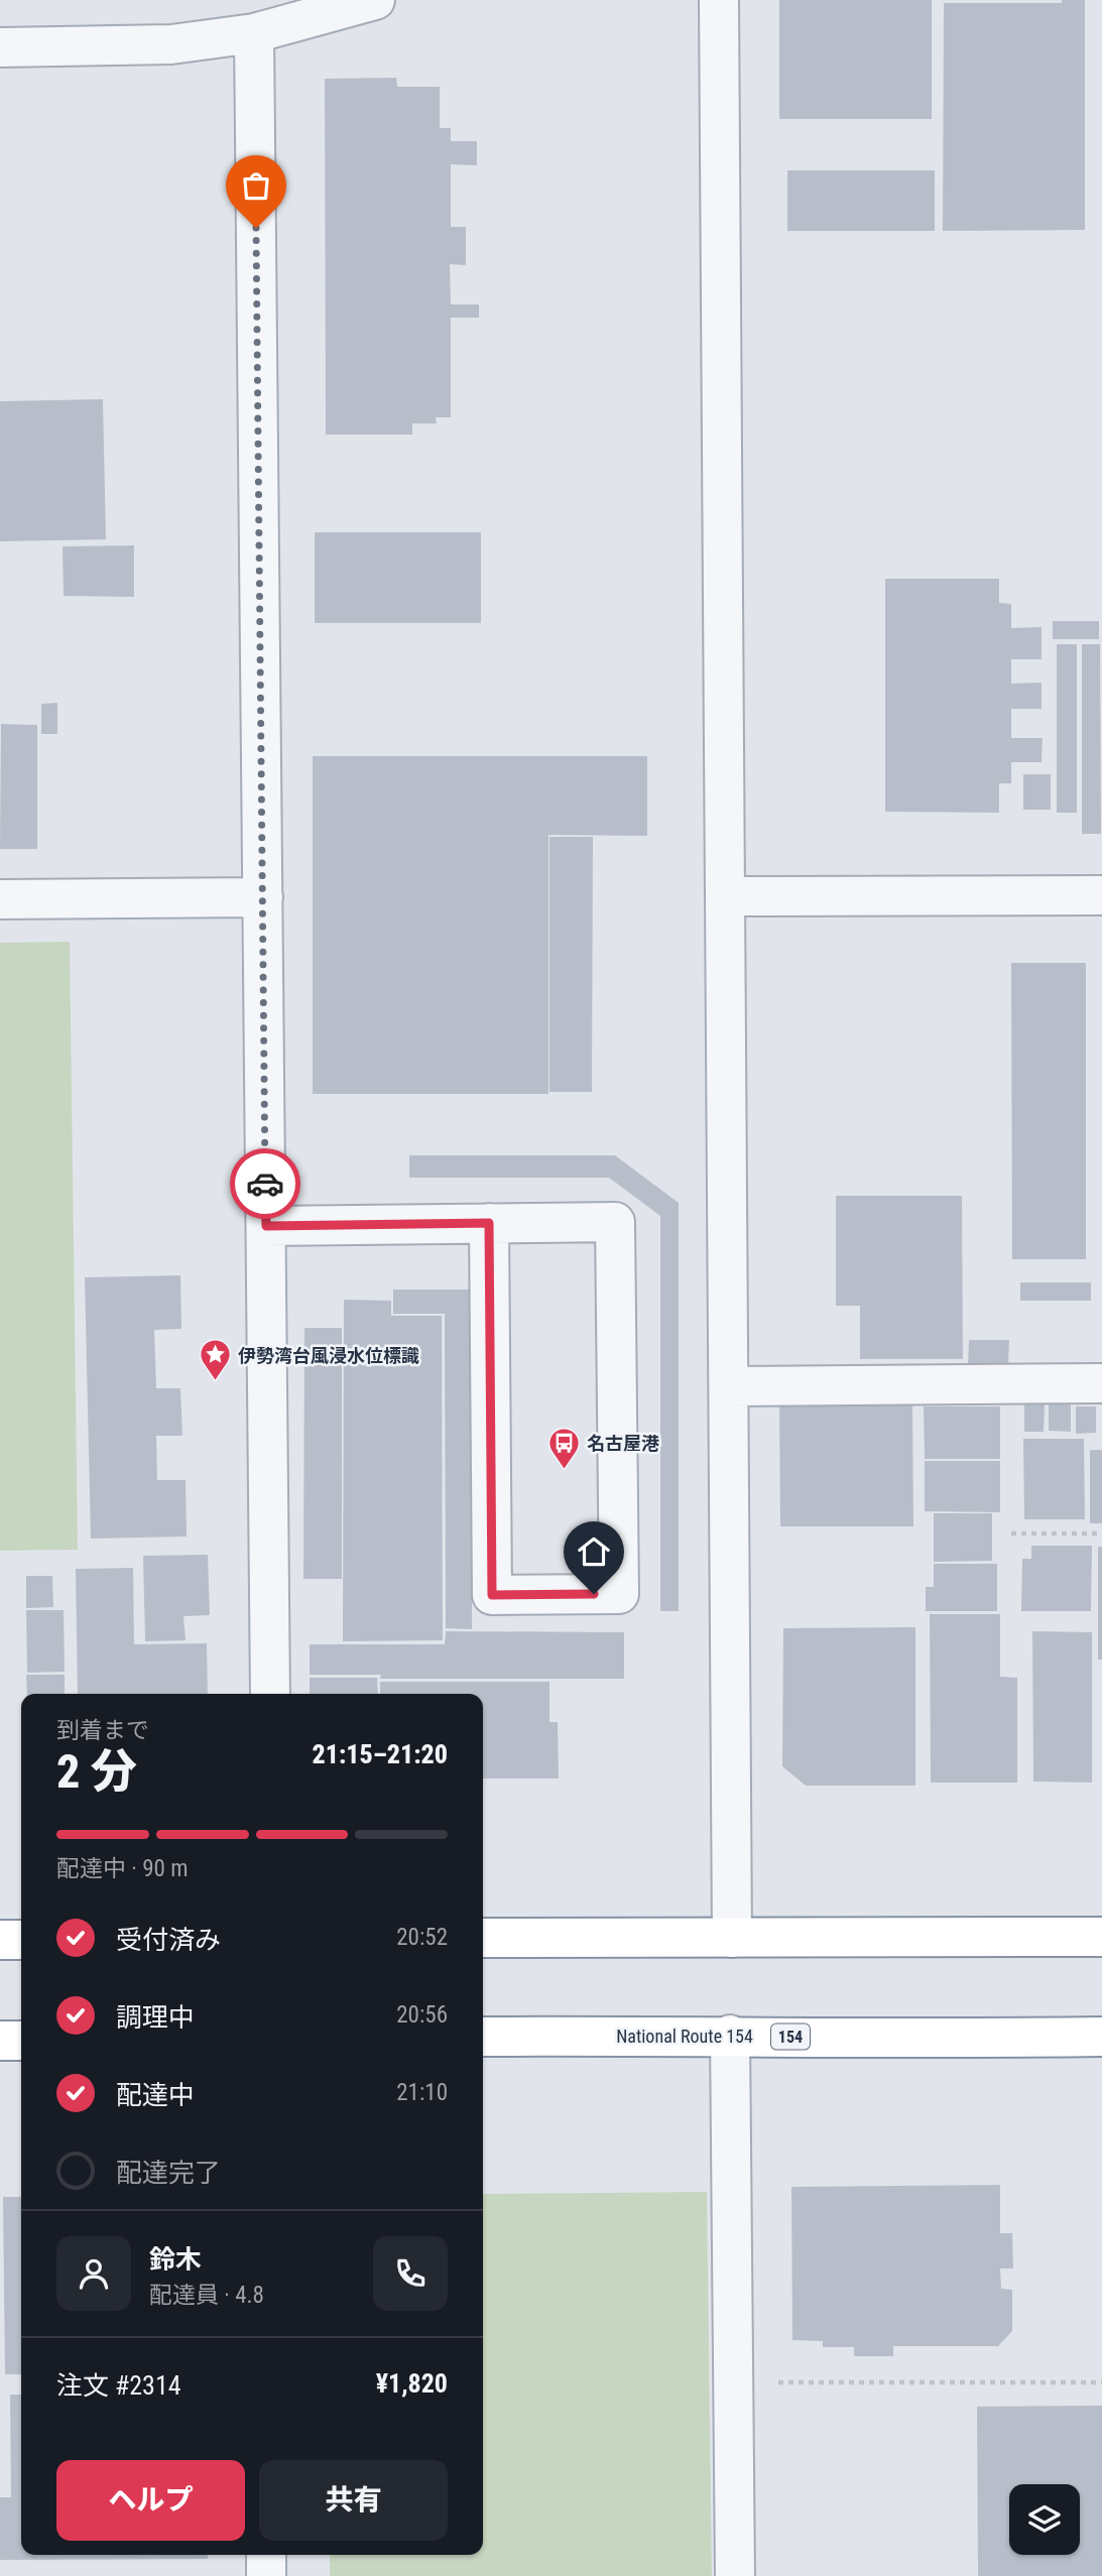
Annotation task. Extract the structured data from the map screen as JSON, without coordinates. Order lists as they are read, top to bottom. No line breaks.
{"streets":{"highway":["National Route 154","154"]},"places":{"place":["伊勢湾台風浸水位標識"],"bus stop":["名古屋港"]},"page":{"heading":["2 分","到着まで","21:15–21:20"],"panel":["鈴木","配達員 · 4.8","注文 #2314","¥1,820"],"bar":"配達中 · 90 m","list":[["受付済み","20:52"],["調理中","20:56"],["配達中","21:10"],"配達完了"],"buttons":["ヘルプ","共有"]}}
